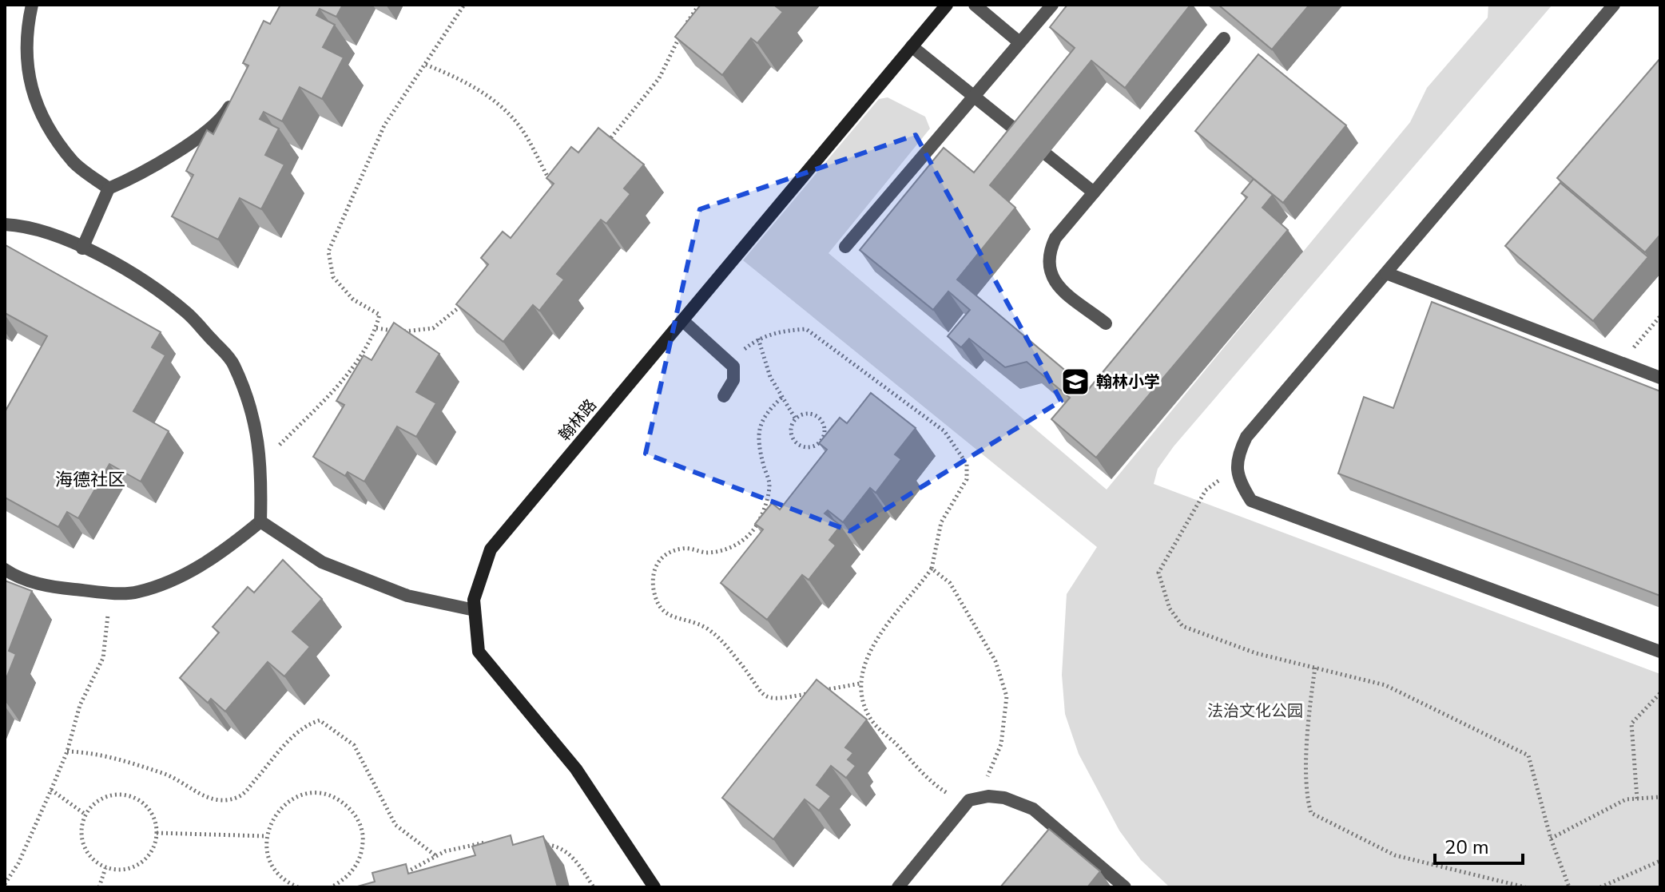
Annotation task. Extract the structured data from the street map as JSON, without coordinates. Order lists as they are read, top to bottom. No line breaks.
{"streets":{"main road":["翰林路"]},"districts":["海德社区"],"parks":["法治文化公园"],"places":{"school or university":["翰林小学"]},"scale_bar":"20 m"}
